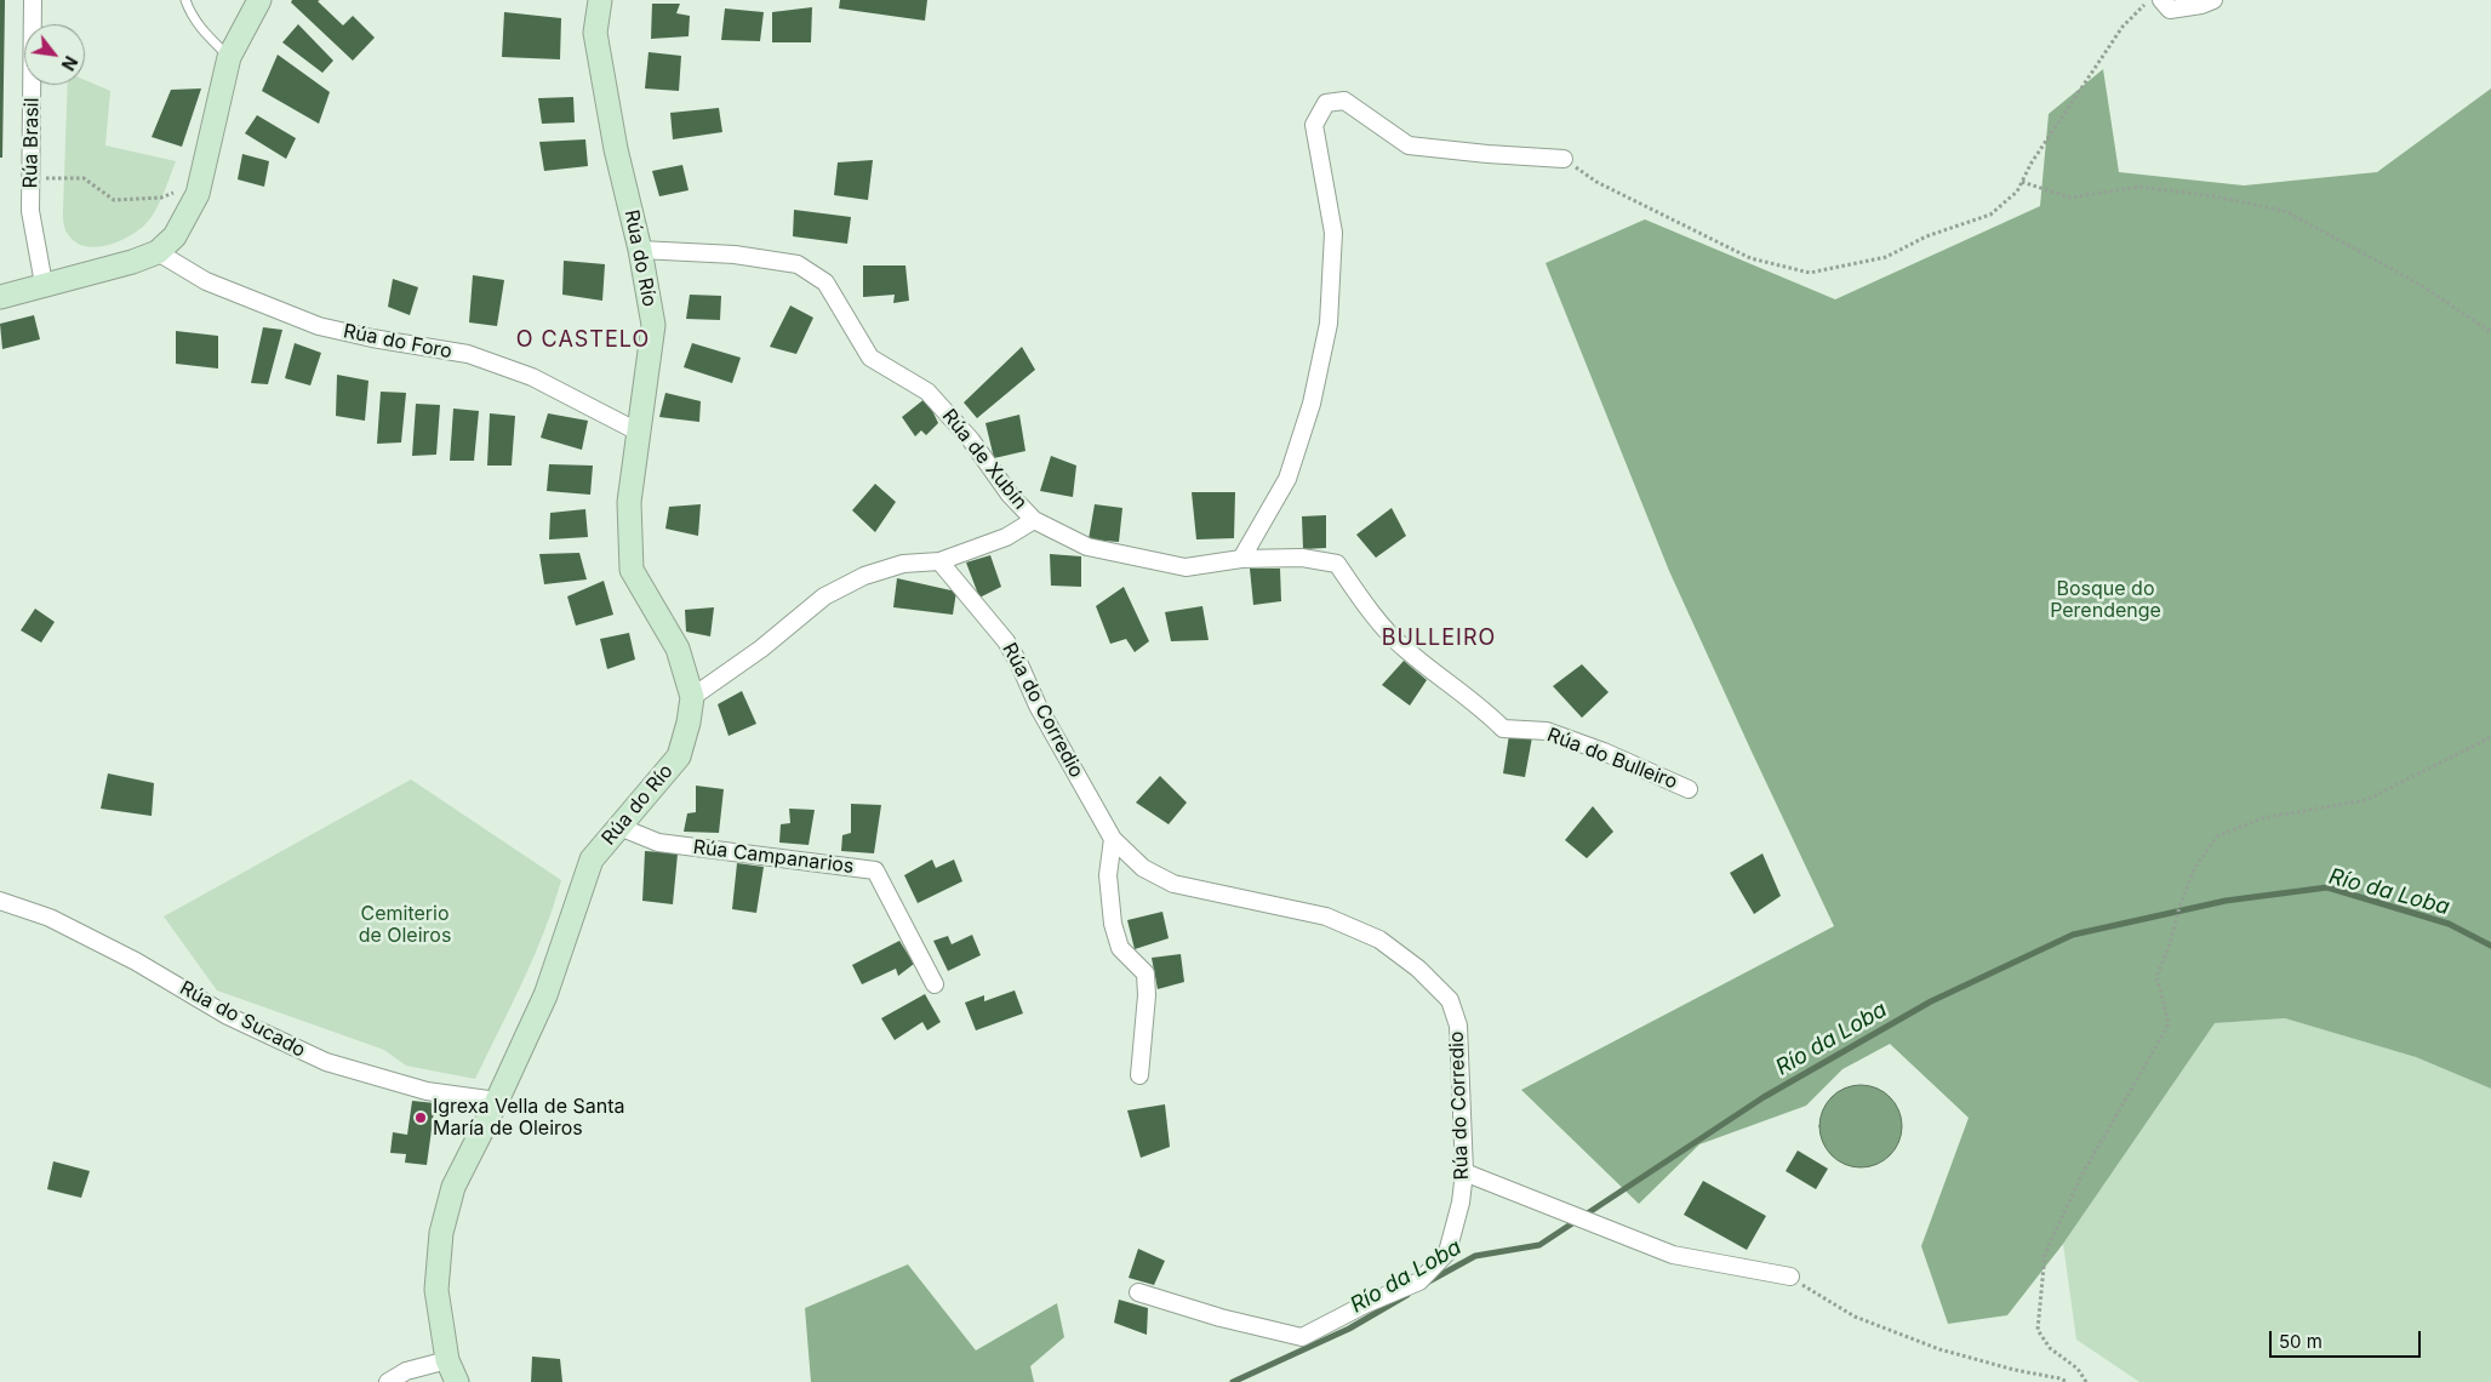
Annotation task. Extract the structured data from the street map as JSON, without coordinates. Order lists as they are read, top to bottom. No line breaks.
{"streets":{"street":["Rúa Brasil","Rúa do Río","Rúa do Foro","Rúa de Xubín","Rúa do Corredio","Rúa do Bulleiro","Rúa Campanarios","Rúa do Sucado"]},"crossings":[["Rúa do Río","Rúa do Foro"],["Rúa do Río","Rúa de Xubín"],["Rúa do Río","Rúa Campanarios"],["Rúa do Río","Rúa do Sucado"],["Rúa de Xubín","Rúa do Corredio"],["Rúa de Xubín","Rúa do Bulleiro"]],"districts":["O CASTELO","BULLEIRO"],"water":["Río da Loba"],"parks":["Bosque do Perendenge","Cemiterio de Oleiros"],"places":["Igrexa Vella de Santa María de Oleiros"],"scale_bar":"50 m","north":"bottom right"}
